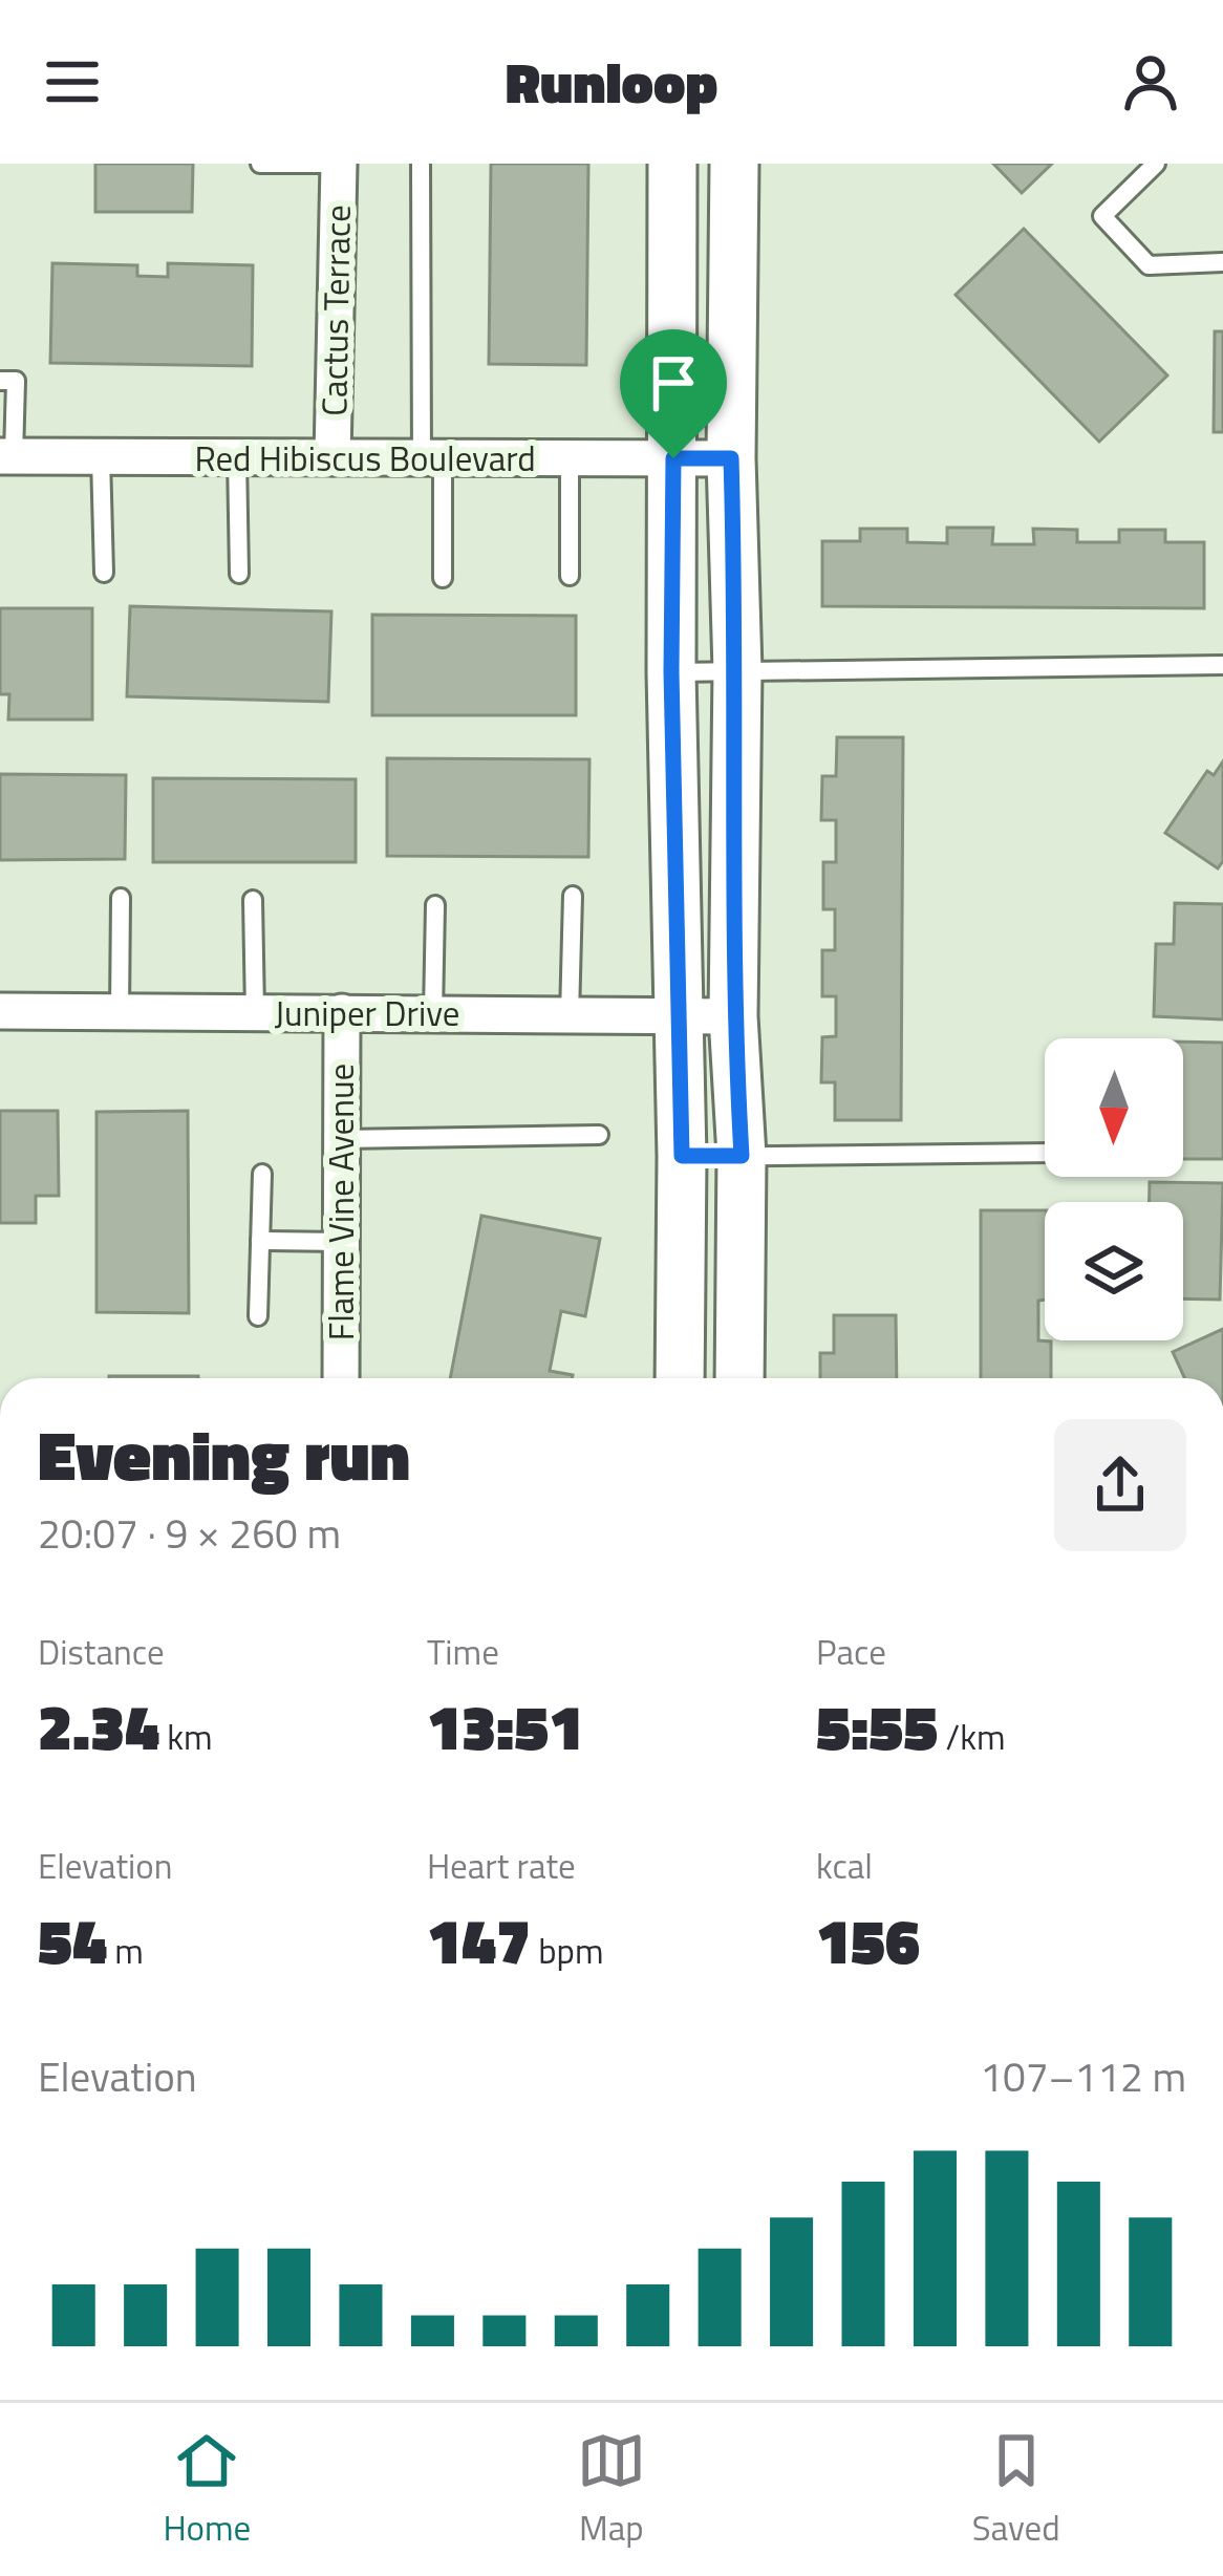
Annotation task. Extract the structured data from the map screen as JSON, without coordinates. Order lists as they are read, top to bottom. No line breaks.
{"streets":{"street":["Cactus Terrace","Red Hibiscus Boulevard","Juniper Drive","Flame Vine Avenue"]},"crossings":[["Cactus Terrace","Red Hibiscus Boulevard"],["Juniper Drive","Flame Vine Avenue"]],"north":"bottom","page":{"header":"Runloop","heading":["Evening run","20:07 · 9 × 260 m"],"stats":[["Distance","2.34 km"],["Time","13:51"],["Pace","5:55 /km"],["Elevation","54 m"],["Heart rate","147 bpm"],["kcal","156"]],"chart":["Elevation","107–112 m"],"tabs":["Home","Map","Saved"]}}
